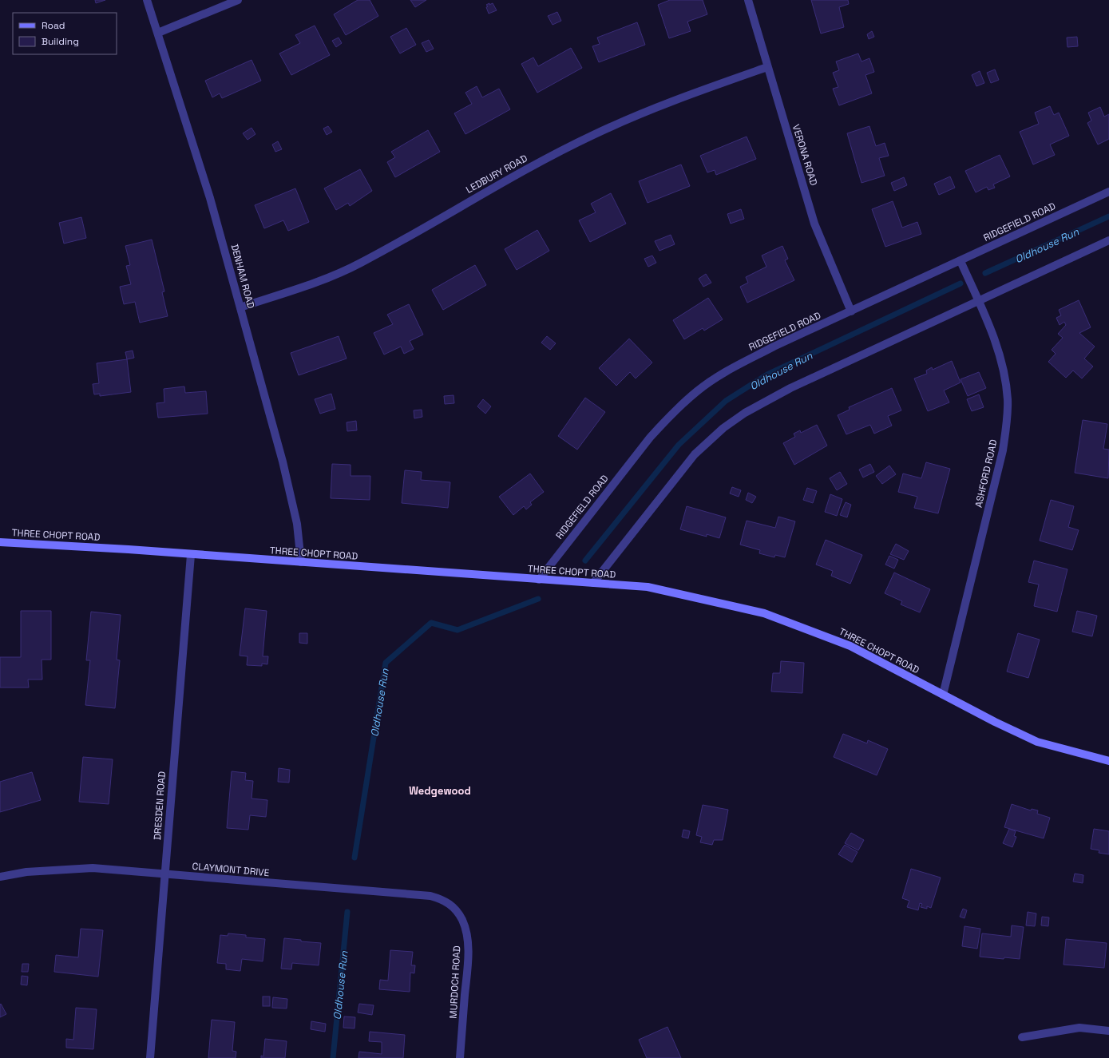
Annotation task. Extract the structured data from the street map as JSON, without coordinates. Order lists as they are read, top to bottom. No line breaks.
{"streets":{"main road":["THREE CHOPT ROAD"],"street":["VERONA ROAD","LEDBURY ROAD","RIDGEFIELD ROAD","DENHAM ROAD","ASHFORD ROAD","DRESDEN ROAD","CLAYMONT DRIVE","MURDOCH ROAD"]},"crossings":[["VERONA ROAD","LEDBURY ROAD"],["VERONA ROAD","RIDGEFIELD ROAD"],["LEDBURY ROAD","DENHAM ROAD"],["RIDGEFIELD ROAD","ASHFORD ROAD"],["RIDGEFIELD ROAD","THREE CHOPT ROAD"],["DENHAM ROAD","THREE CHOPT ROAD"],["ASHFORD ROAD","THREE CHOPT ROAD"],["THREE CHOPT ROAD","DRESDEN ROAD"],["DRESDEN ROAD","CLAYMONT DRIVE"],["CLAYMONT DRIVE","MURDOCH ROAD"]],"districts":["Wedgewood"],"water":["Oldhouse Run"],"legend":["Road","Building"]}
